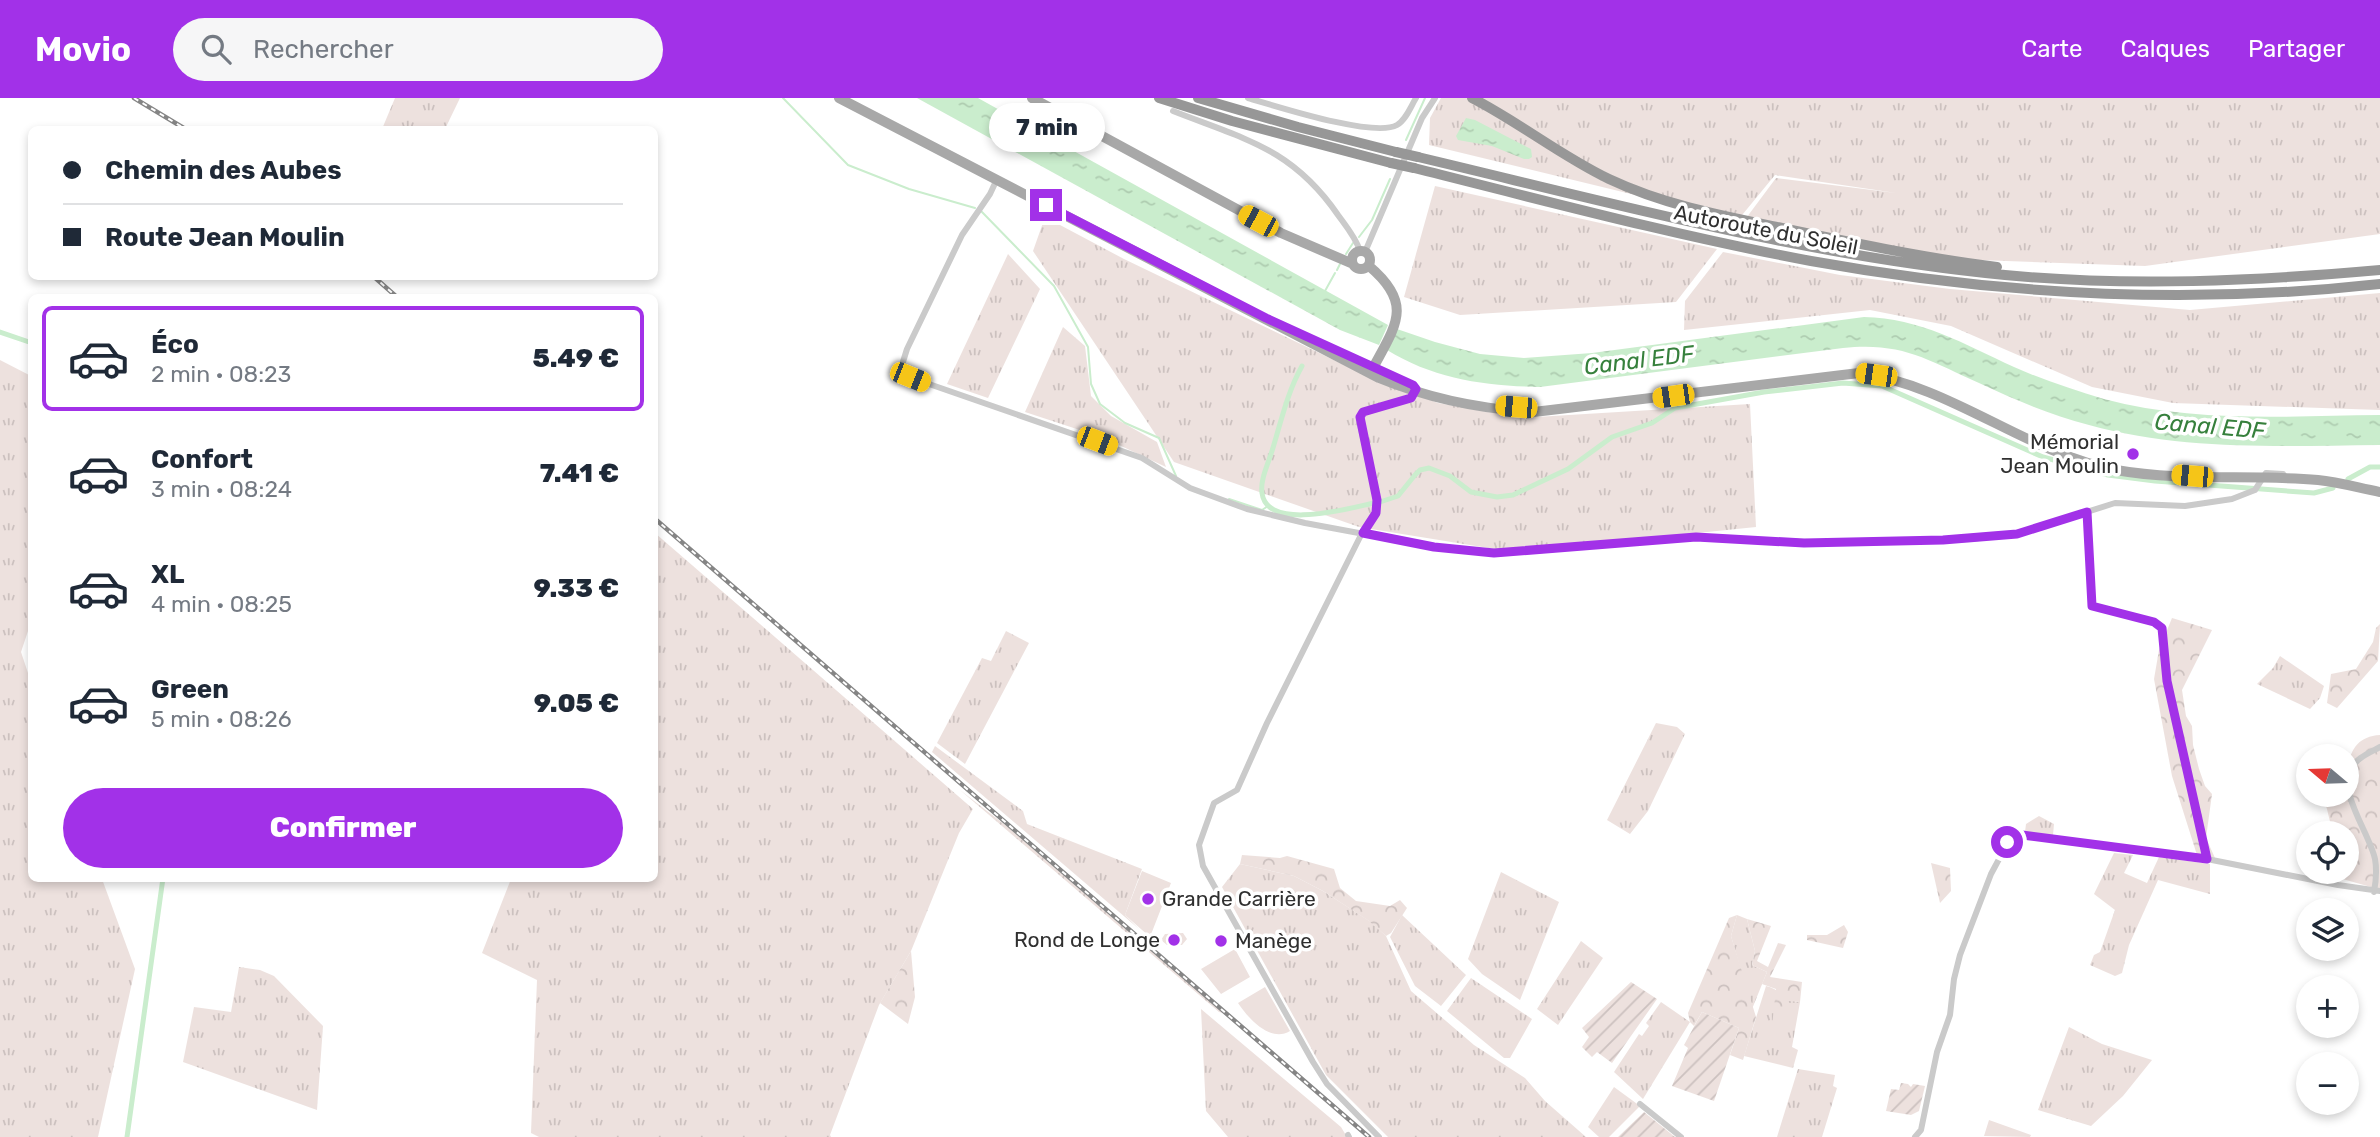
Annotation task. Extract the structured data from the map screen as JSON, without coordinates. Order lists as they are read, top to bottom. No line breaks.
{"streets":{"highway":["Autoroute du Soleil"]},"water":["Canal EDF"],"places":["Mémorial Jean Moulin","Grande Carrière","Rond de Longe","Manège"],"north":"left","page":{"header":"Movio","search":"Rechercher","nav":["Carte","Calques","Partager"],"bubble":"7 min","banner":["Chemin des Aubes","Route Jean Moulin"],"list":[{"name":"Éco","note":"2 min · 08:23","value":"5.49 €"},{"name":"Confort","note":"3 min · 08:24","value":"7.41 €"},{"name":"XL","note":"4 min · 08:25","value":"9.33 €"},{"name":"Green","note":"5 min · 08:26","value":"9.05 €"}],"map_buttons":["+","−"],"buttons":"Confirmer"}}
